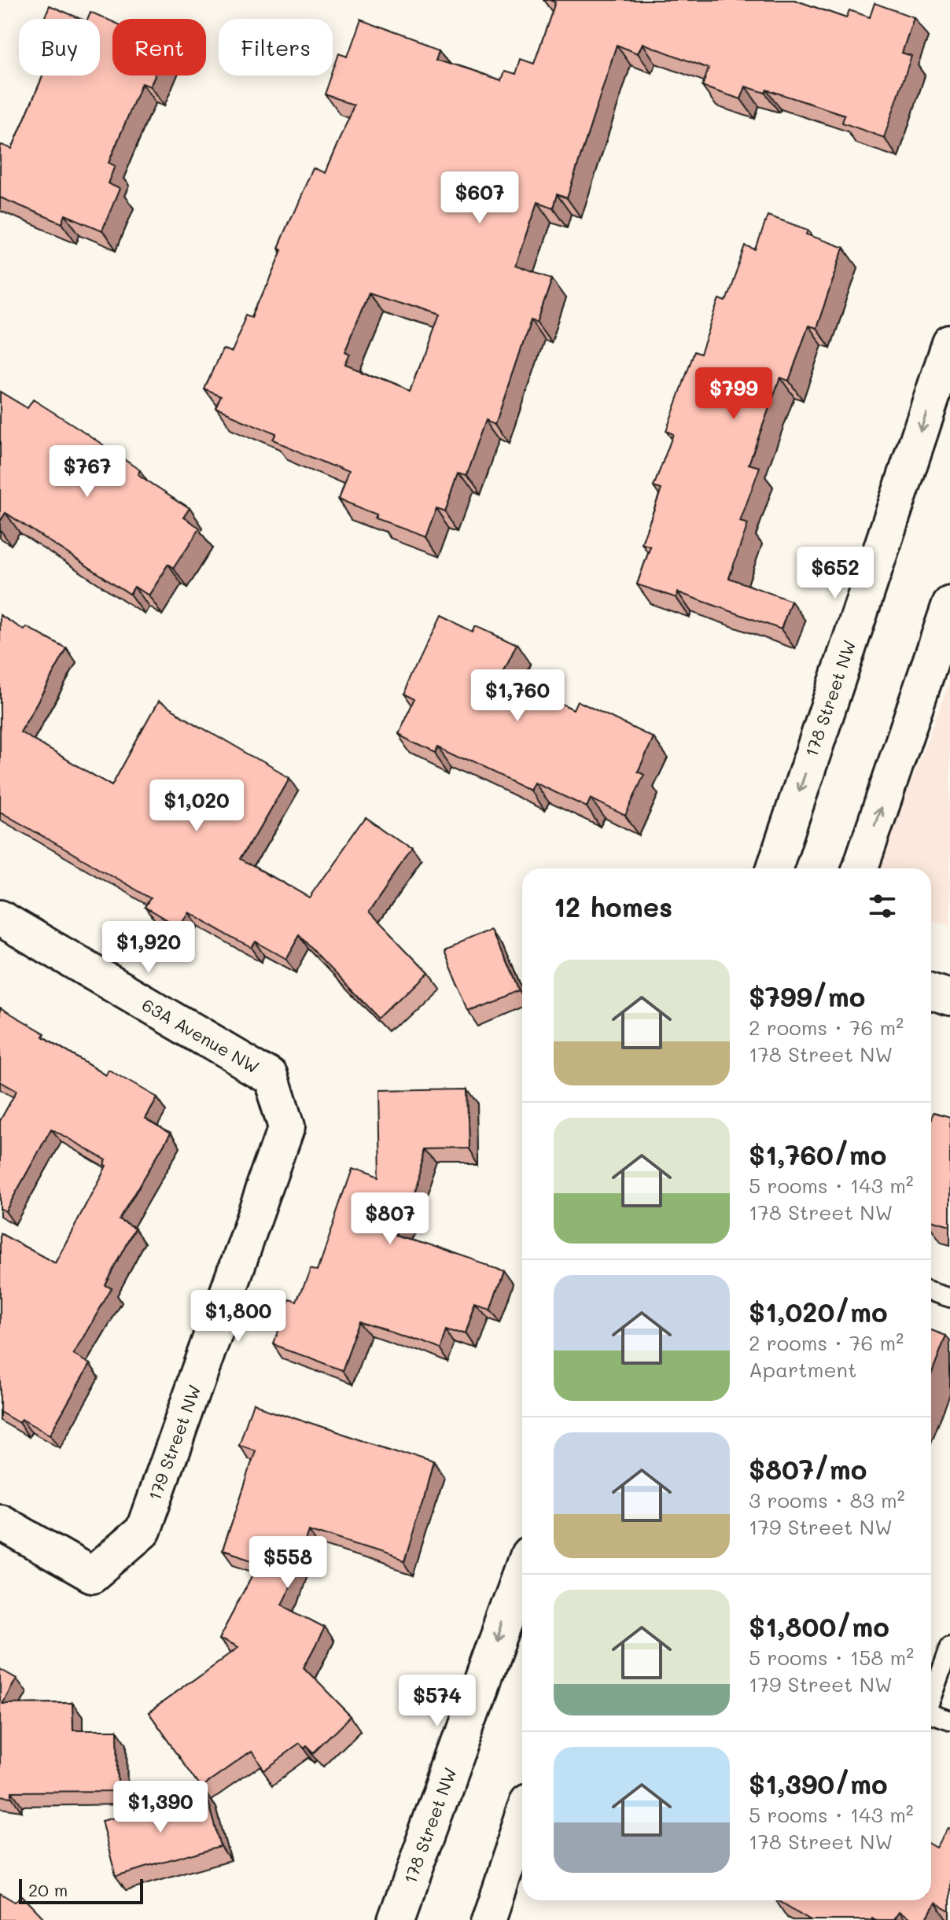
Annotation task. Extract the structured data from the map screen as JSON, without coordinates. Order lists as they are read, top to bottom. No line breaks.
{"streets":{"main road":["178 Street NW","63A Avenue NW","179 Street NW"]},"crossings":[["63A Avenue NW","179 Street NW"]],"scale_bar":"20 m","page":{"chip":["Buy","Rent","Filters"],"price":["$607","$799","$767","$652","$1,760","$1,020","$1,920","$807","$1,800","$558","$574","$1,390"],"heading":"12 homes","list":[{"name":"$799/mo","note":"2 rooms · 76 m² · 178 Street NW"},{"name":"$1,760/mo","note":"5 rooms · 143 m² · 178 Street NW"},{"name":"$1,020/mo","note":"2 rooms · 76 m² · Apartment"},{"name":"$807/mo","note":"3 rooms · 83 m² · 179 Street NW"},{"name":"$1,800/mo","note":"5 rooms · 158 m² · 179 Street NW"},{"name":"$1,390/mo","note":"5 rooms · 143 m² · 178 Street NW"}],"scale":"20 m"}}
